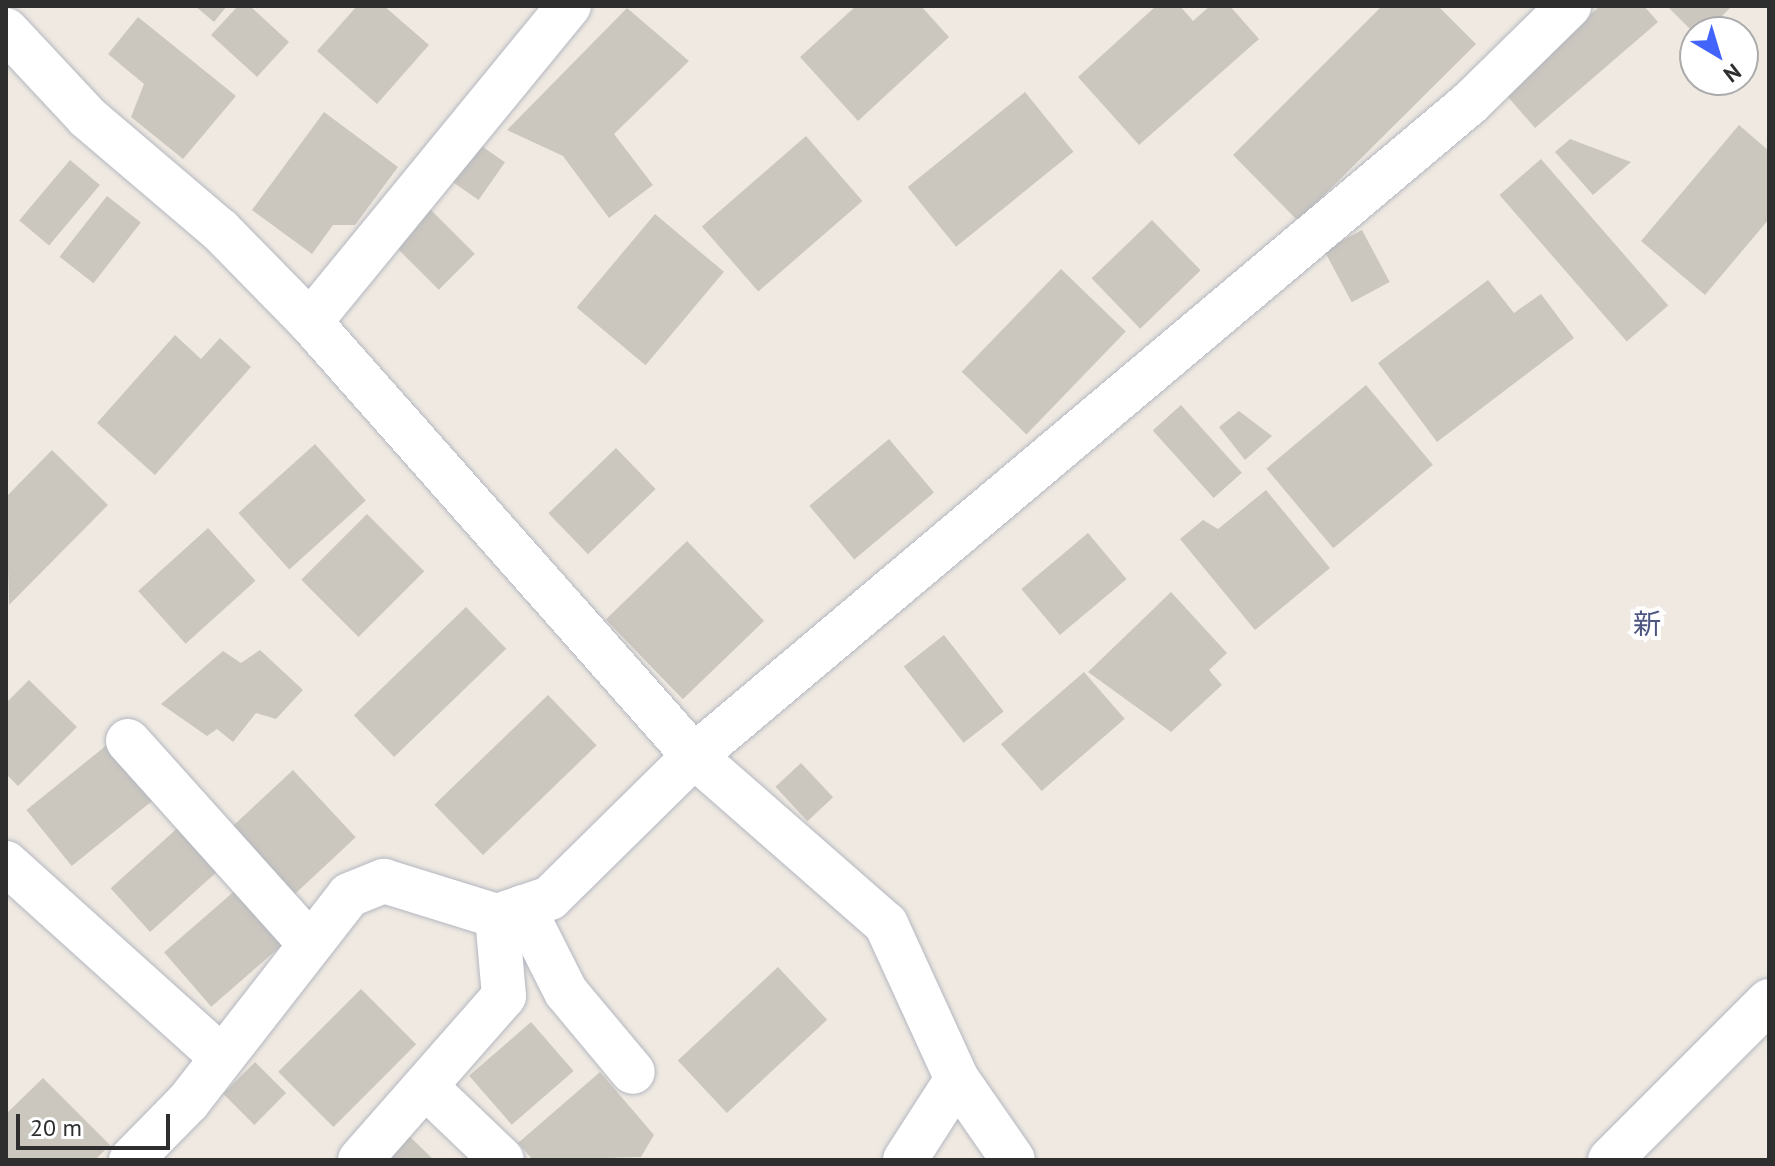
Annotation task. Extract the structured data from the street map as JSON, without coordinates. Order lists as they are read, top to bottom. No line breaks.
{"districts":["新"],"scale_bar":"20 m","north":"bottom right"}
